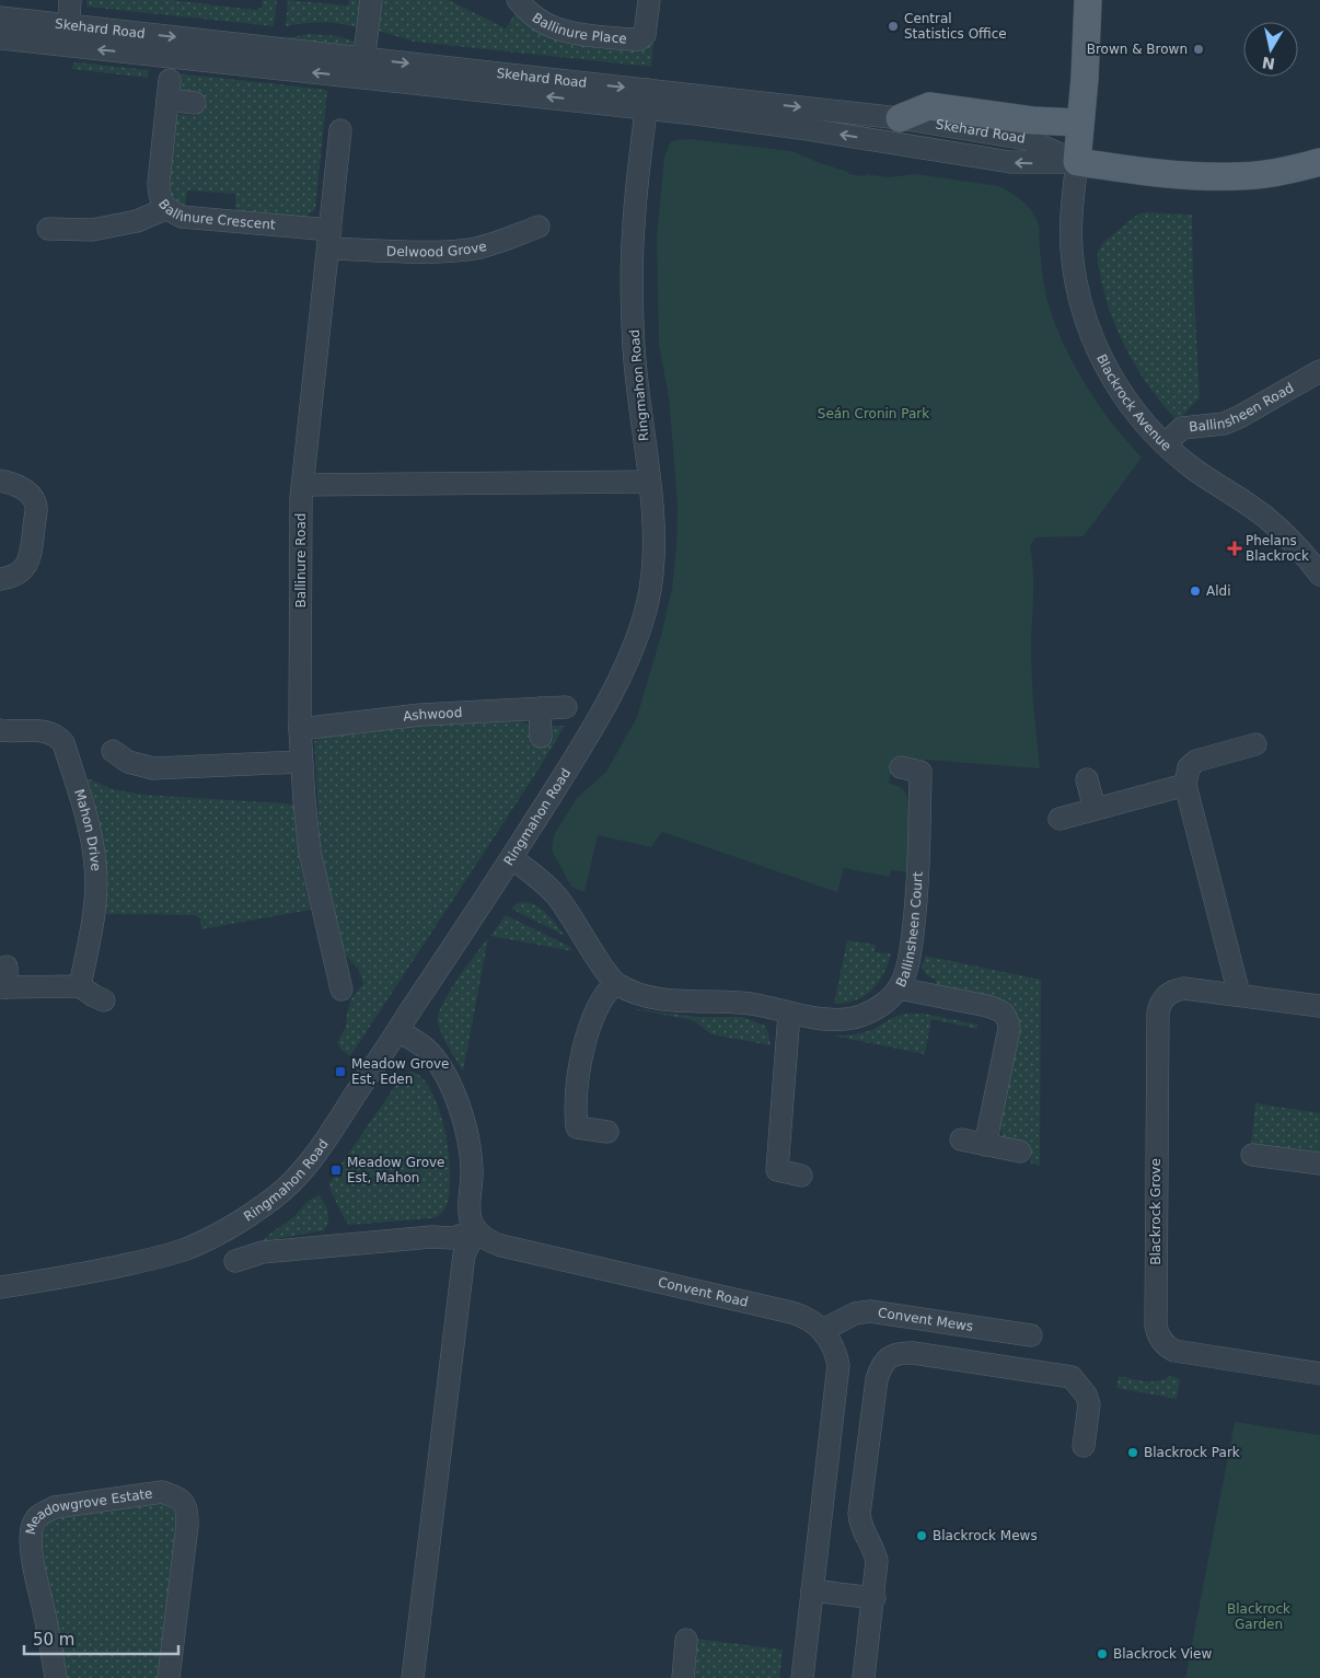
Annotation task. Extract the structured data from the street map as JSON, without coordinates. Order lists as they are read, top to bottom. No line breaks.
{"streets":{"main road":["Skehard Road"],"street":["Ballinure Place","Ballinure Crescent","Delwood Grove","Ringmahon Road","Blackrock Avenue","Ballinsheen Road","Ballinure Road","Ashwood","Mahon Drive","Ballinsheen Court","Blackrock Grove","Convent Road","Convent Mews","Meadowgrove Estate"]},"crossings":[["Skehard Road","Ringmahon Road"],["Skehard Road","Blackrock Avenue"],["Ballinure Crescent","Delwood Grove"],["Ballinure Crescent","Ballinure Road"],["Delwood Grove","Ballinure Road"],["Ringmahon Road","Ballinsheen Court"],["Blackrock Avenue","Ballinsheen Road"],["Ballinure Road","Ashwood"],["Convent Road","Convent Mews"]],"parks":["Seán Cronin Park","Blackrock Garden"],"places":{"other":["Central Statistics Office","Brown & Brown","Aldi","Blackrock Park","Blackrock Mews","Blackrock View"],"health":["Phelans Blackrock"],"transit":["Meadow Grove Est, Eden","Meadow Grove Est, Mahon"]},"scale_bar":"50 m","north":"bottom"}
